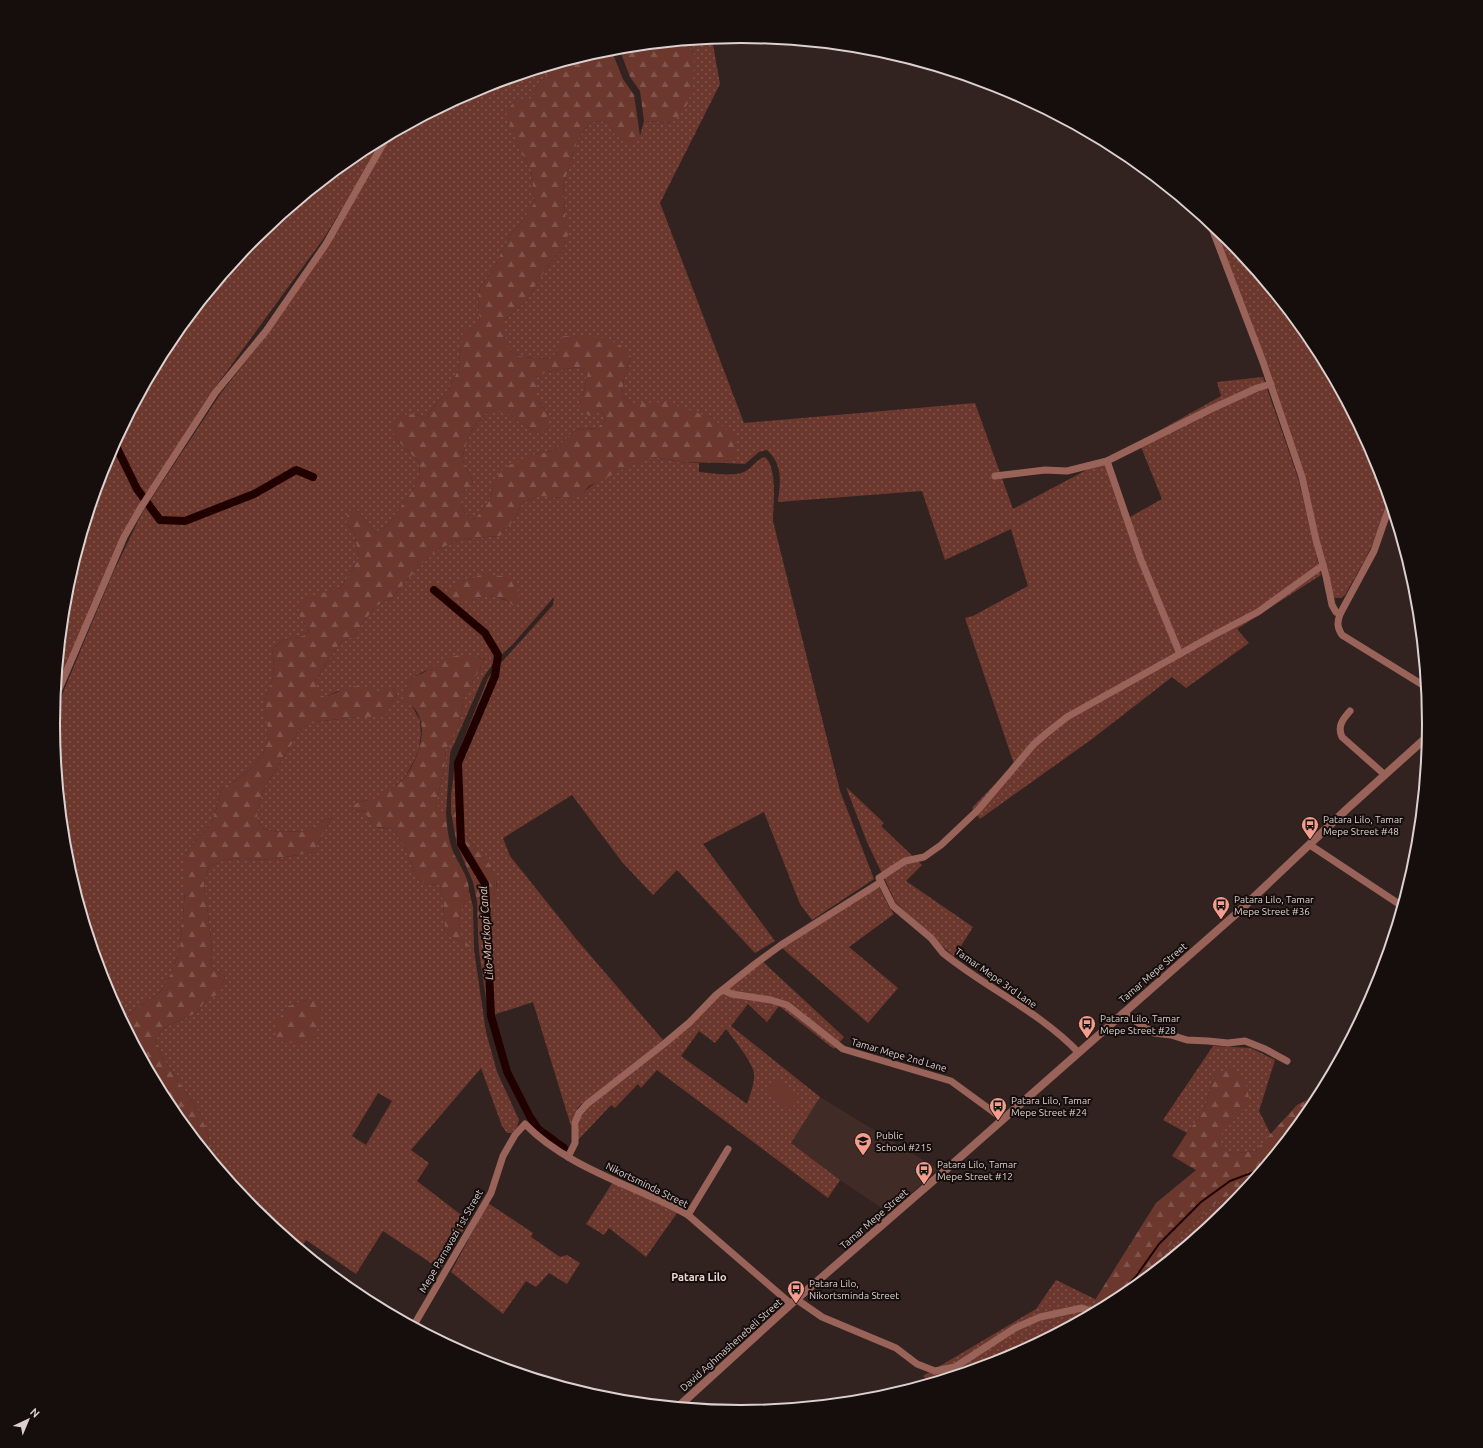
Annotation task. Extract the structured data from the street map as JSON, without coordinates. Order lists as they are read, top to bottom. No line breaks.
{"streets":{"street":["Tamar Mepe Street","Tamar Mepe 3rd Lane","Tamar Mepe 2nd Lane","Nikortsminda Street","Mepe Parnavazi 1st Street","David Aghmashenebeli Street"]},"crossings":[["Tamar Mepe Street","Tamar Mepe 3rd Lane"],["Tamar Mepe Street","Tamar Mepe 2nd Lane"],["Tamar Mepe Street","Nikortsminda Street"],["Tamar Mepe Street","David Aghmashenebeli Street"],["Nikortsminda Street","Mepe Parnavazi 1st Street"],["Nikortsminda Street","David Aghmashenebeli Street"]],"districts":["Patara Lilo"],"water":["Lilo-Martkopi Canal"],"places":{"bus stop":["Patara Lilo, Tamar Mepe Street #48","Patara Lilo, Tamar Mepe Street #36","Patara Lilo, Tamar Mepe Street #28","Patara Lilo, Tamar Mepe Street #24","Patara Lilo, Tamar Mepe Street #12","Patara Lilo, Nikortsminda Street"],"school or university":["Public School #215"]},"north":"top right"}
